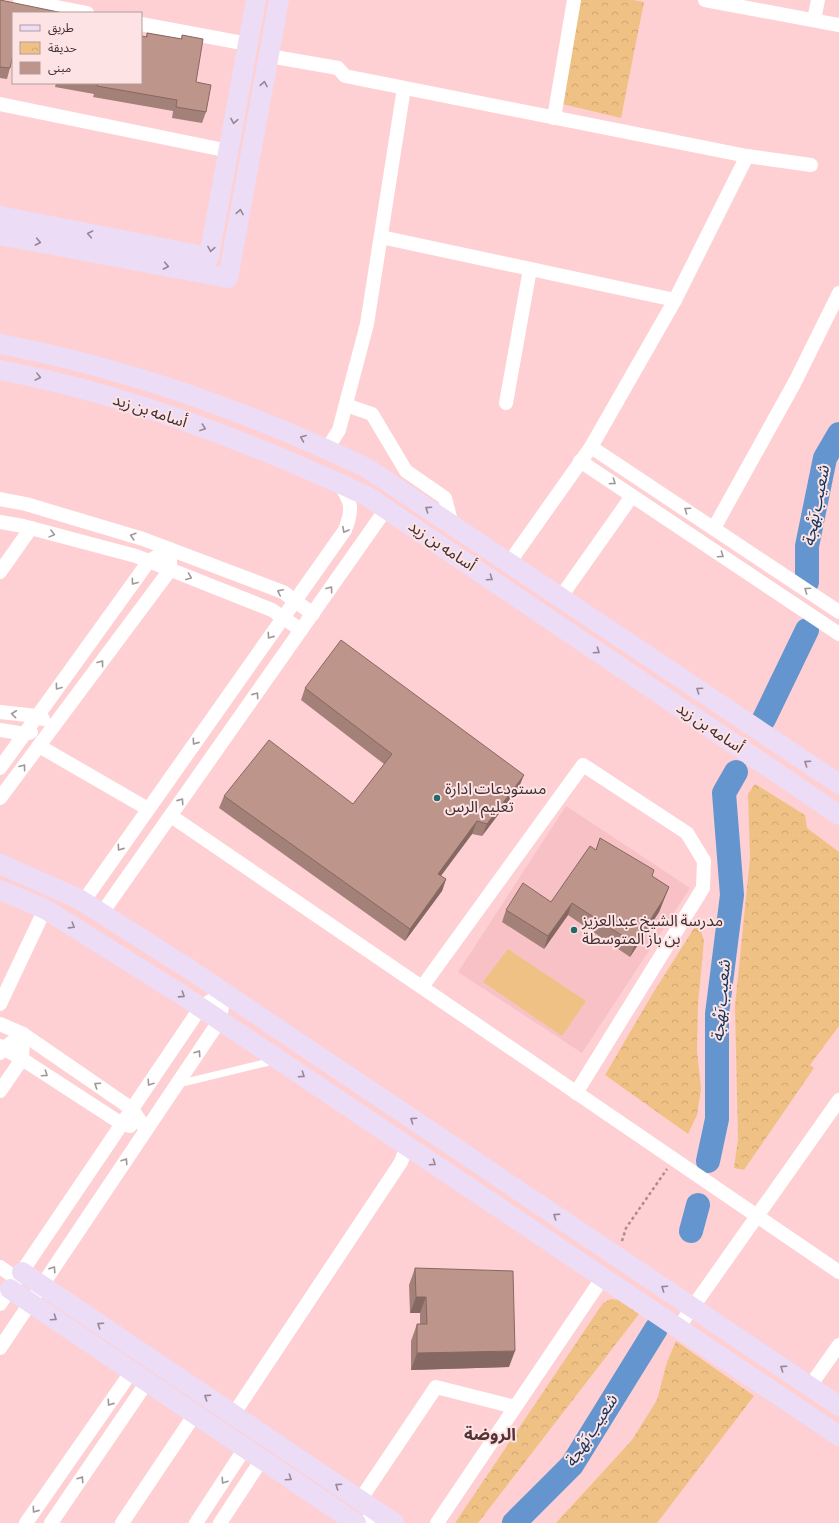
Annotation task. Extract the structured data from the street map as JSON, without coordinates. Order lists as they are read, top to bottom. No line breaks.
{"streets":{"street":["أسامه بن زيد"]},"districts":["الروضة"],"water":["شعيب بَهْجة"],"places":["مستودعات ادارة تعليم الرس","مدرسة الشيخ عبدالعزيز بن باز المتوسطة"],"legend":["طريق","حديقة","مبنى"]}
